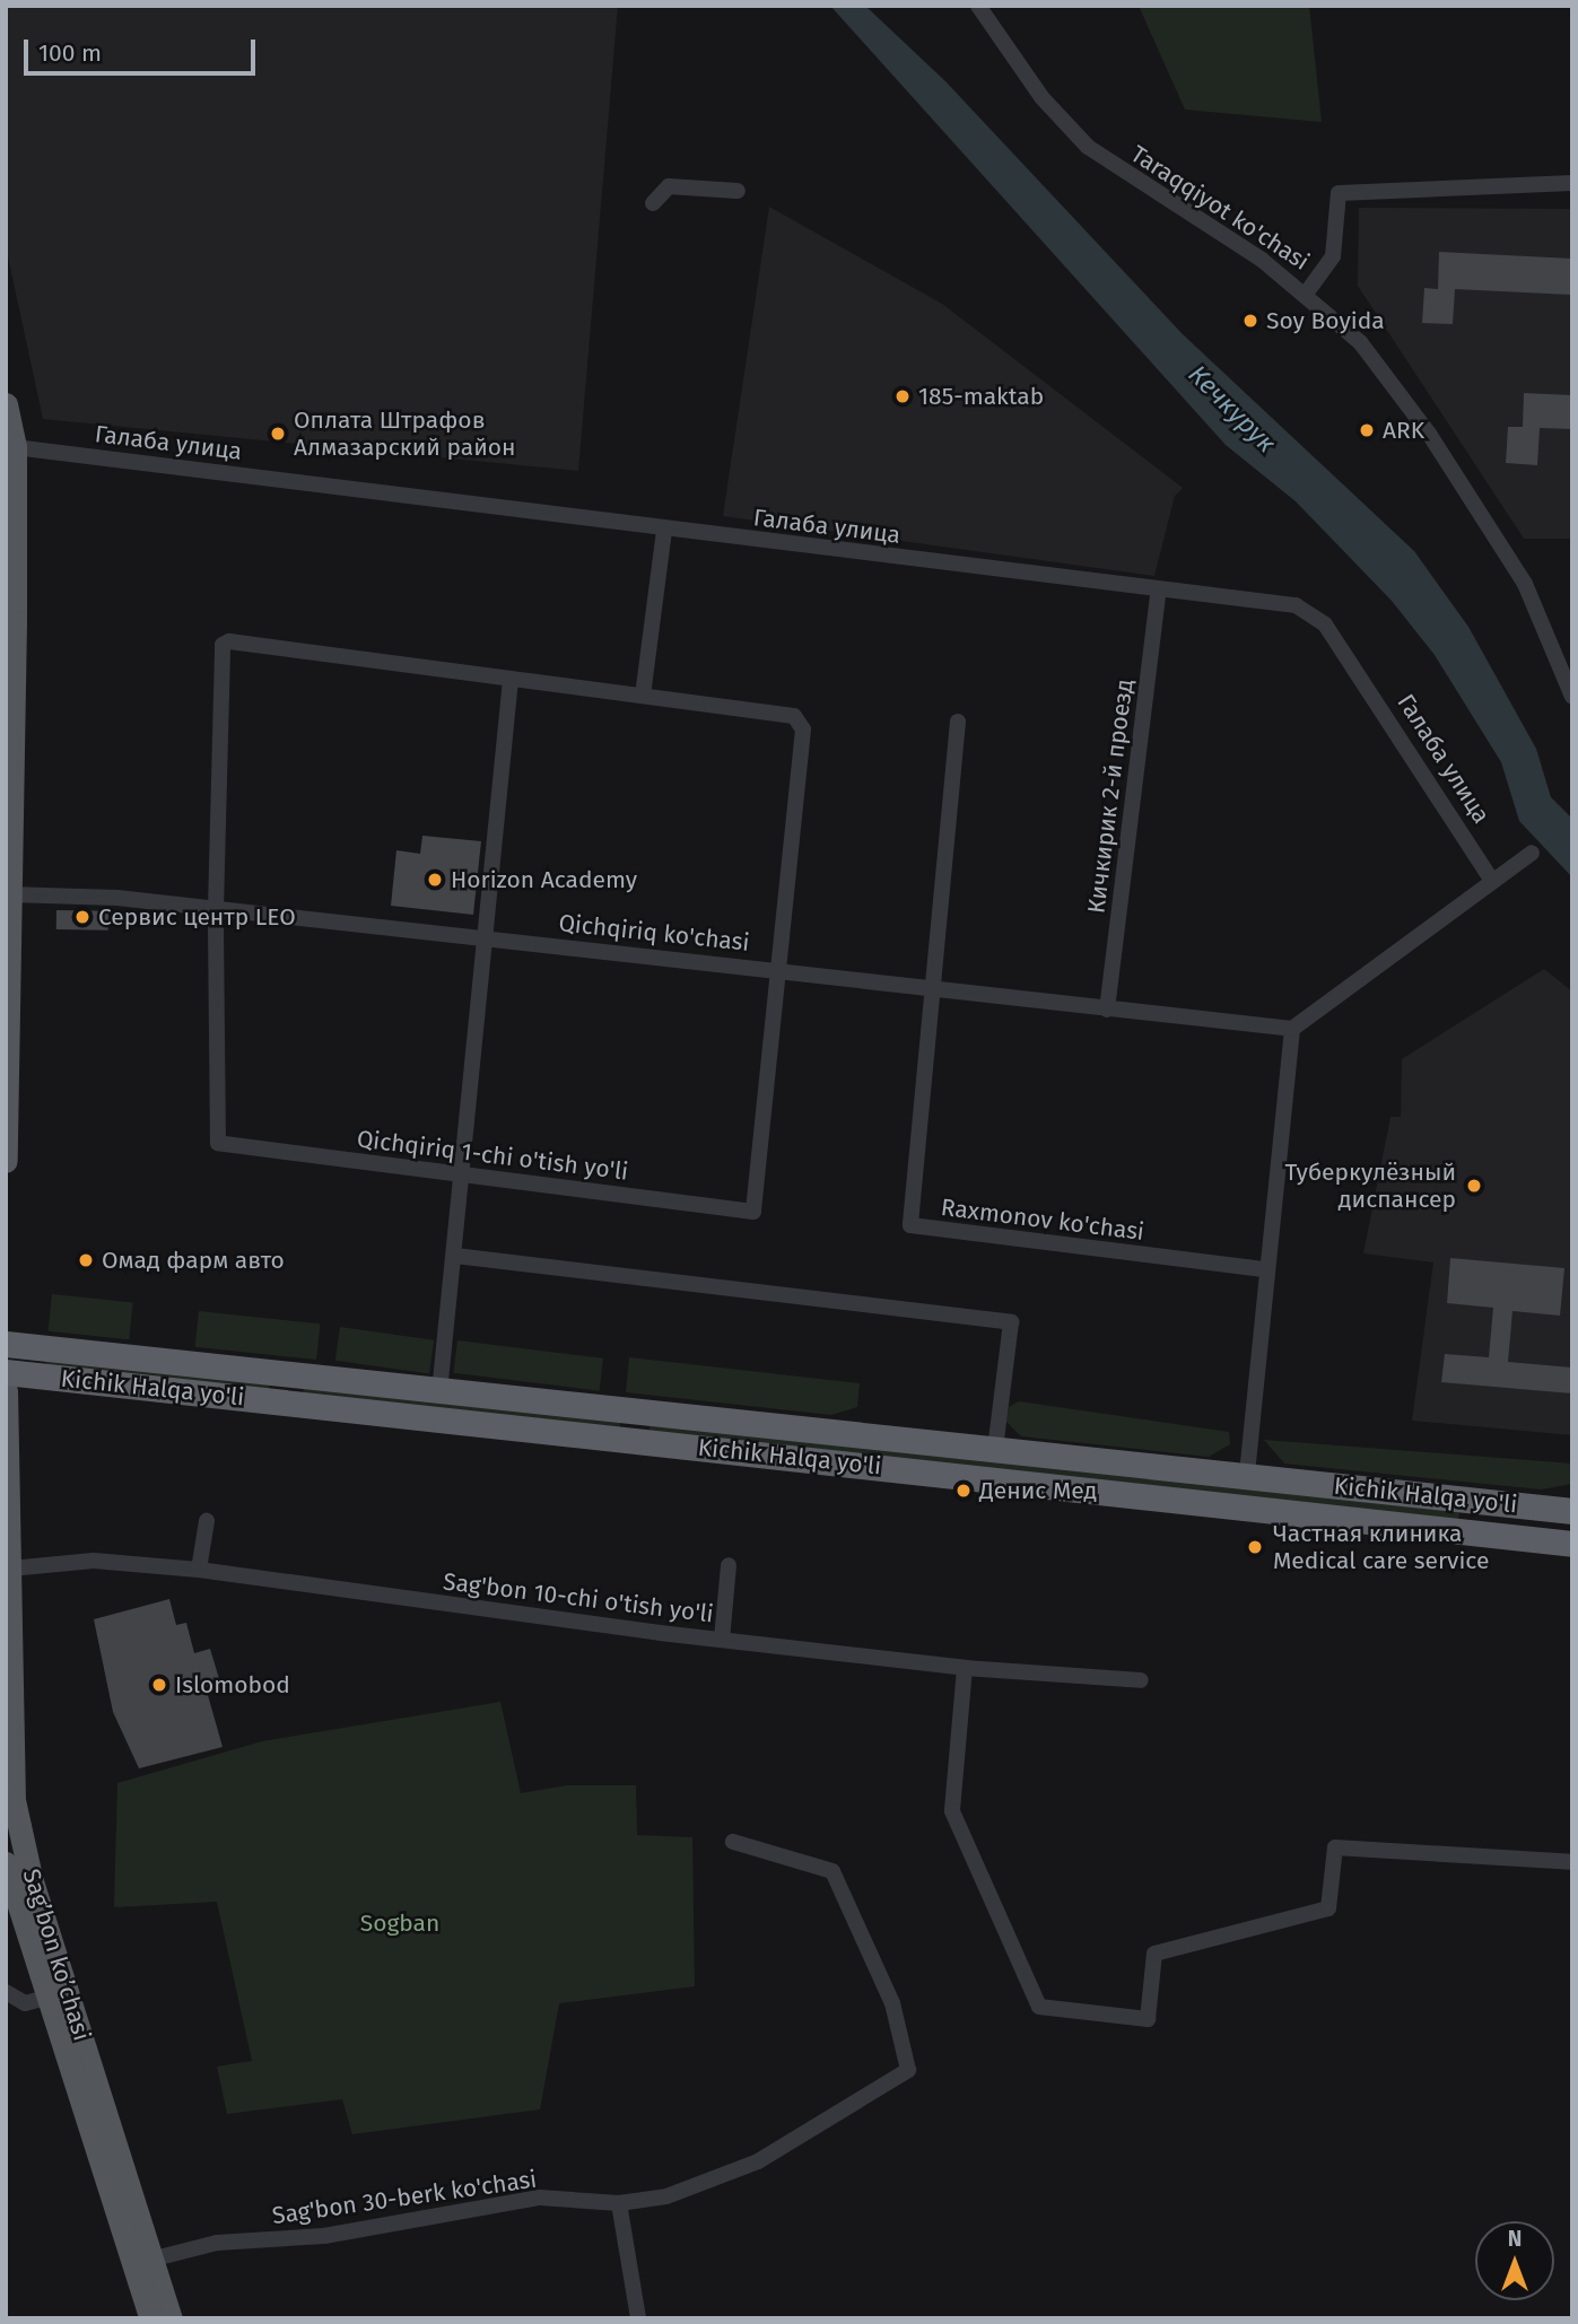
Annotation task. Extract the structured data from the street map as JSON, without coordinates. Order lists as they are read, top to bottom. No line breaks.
{"streets":{"highway":["Kichik Halqa yo'li"],"main road":["Sag’bon ko’chasi"],"street":["Taraqqiyot ko'chasi","Галаба улица","Кичкирик 2-й проезд","Qichqiriq ko'chasi","Qichqiriq 1-chi o'tish yo'li","Raxmonov ko'chasi","Sag'bon 10-chi o'tish yo'li","Sag'bon 30-berk ko'chasi"]},"crossings":[["Галаба улица","Кичкирик 2-й проезд"],["Кичкирик 2-й проезд","Qichqiriq ko'chasi"],["Qichqiriq ko'chasi","Qichqiriq 1-chi o'tish yo'li"],["Qichqiriq ko'chasi","Raxmonov ko'chasi"],["Sag'bon 10-chi o'tish yo'li","Sag’bon ko’chasi"],["Sag’bon ko’chasi","Sag'bon 30-berk ko'chasi"]],"water":["Кечкурук"],"parks":["Sogban"],"places":["Soy Boyida","185-maktab","ARK","Оплата Штрафов Aлмазарский район","Horizon Academy","Сервис центр LEO","Туберкулёзный диспансер","Омад фарм авто","Денис Мед","Частная клиника Medical care service","Islomobod"],"scale_bar":"100 m","north":"top"}
